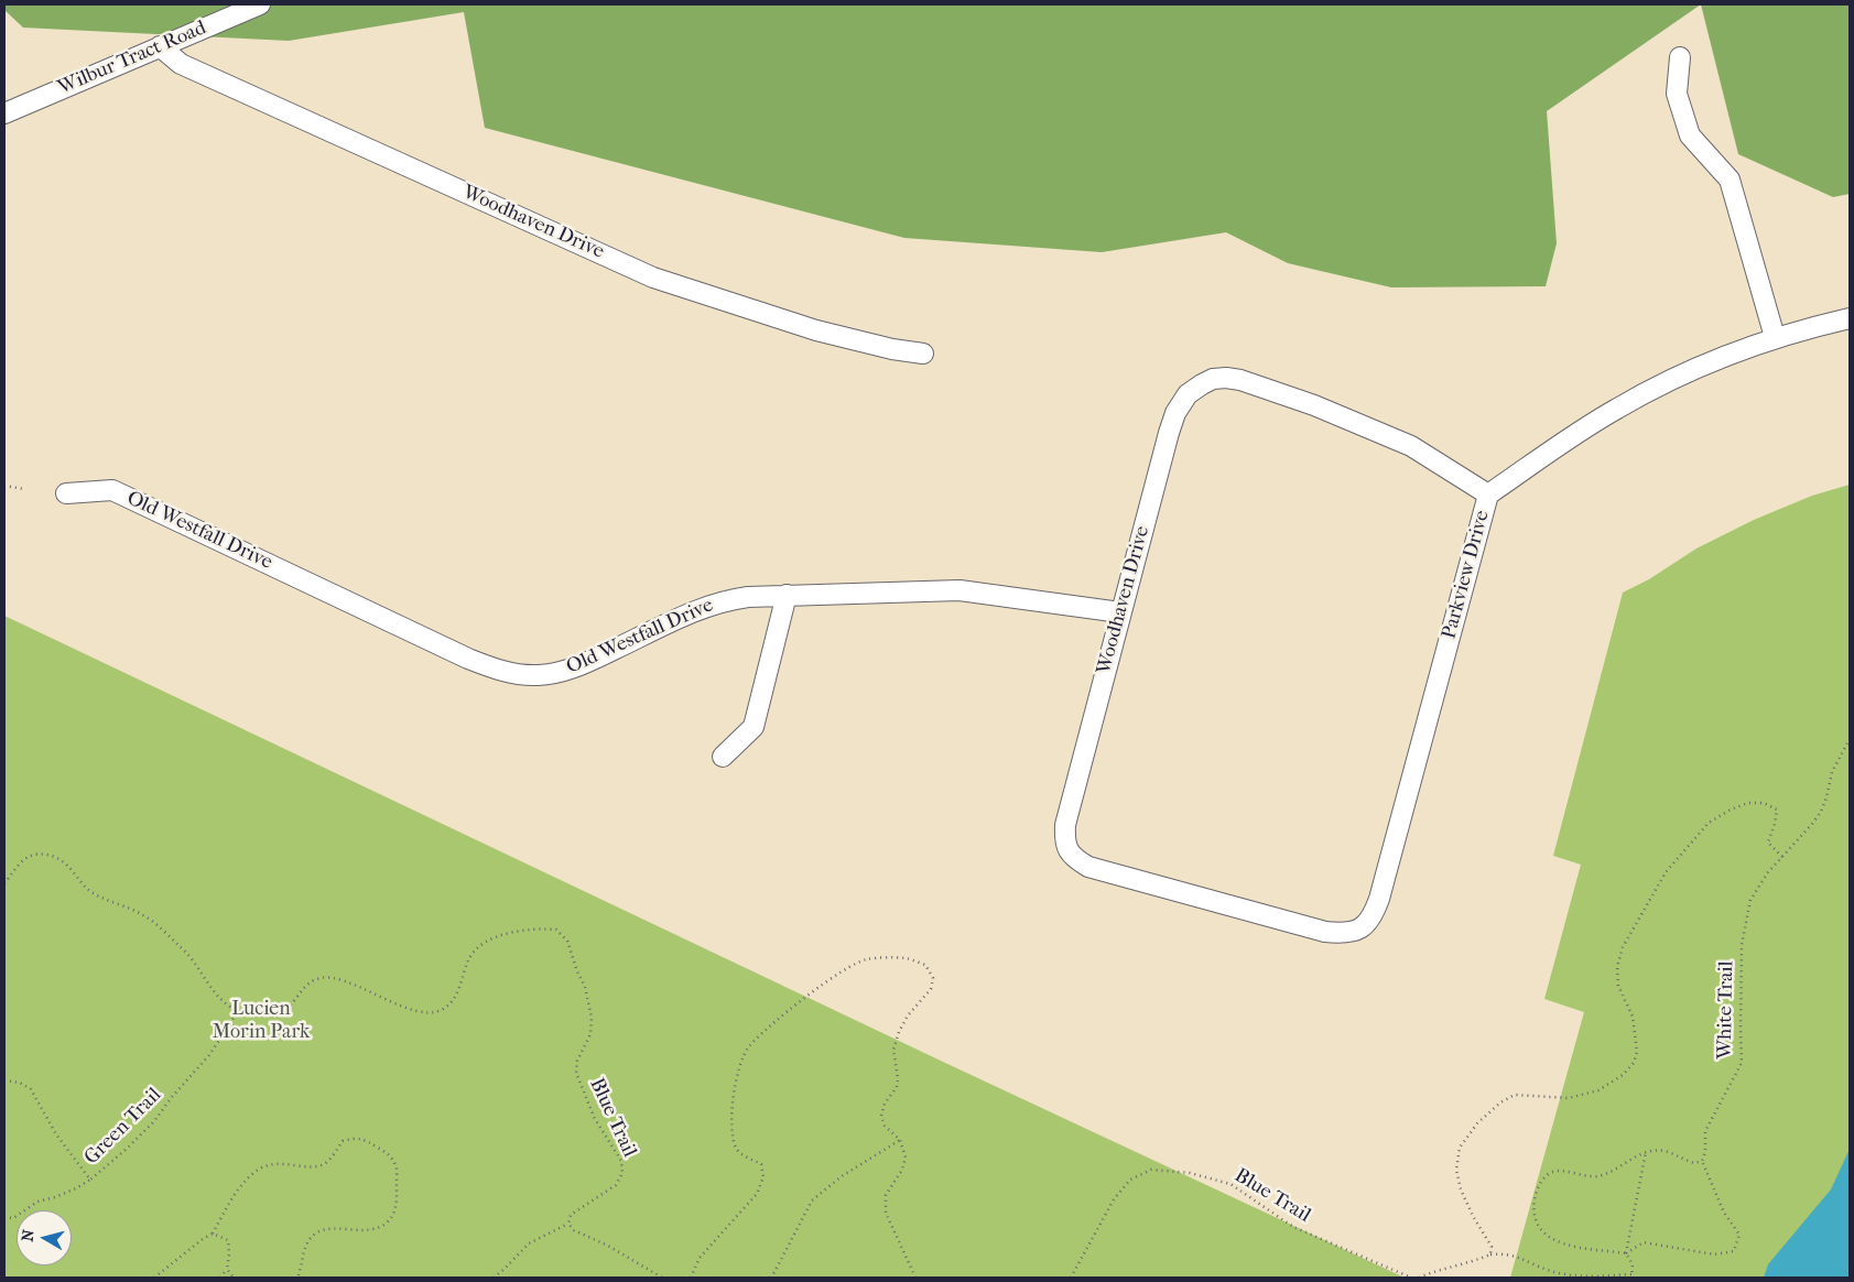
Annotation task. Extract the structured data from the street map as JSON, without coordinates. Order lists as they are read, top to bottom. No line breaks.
{"streets":{"street":["Wilbur Tract Road","Woodhaven Drive","Old Westfall Drive","Parkview Drive"],"path":["White Trail","Blue Trail","Green Trail"]},"crossings":[["Wilbur Tract Road","Woodhaven Drive"],["Woodhaven Drive","Old Westfall Drive"],["Woodhaven Drive","Parkview Drive"],["Blue Trail","Green Trail"]],"parks":["Lucien Morin Park"],"north":"left"}
